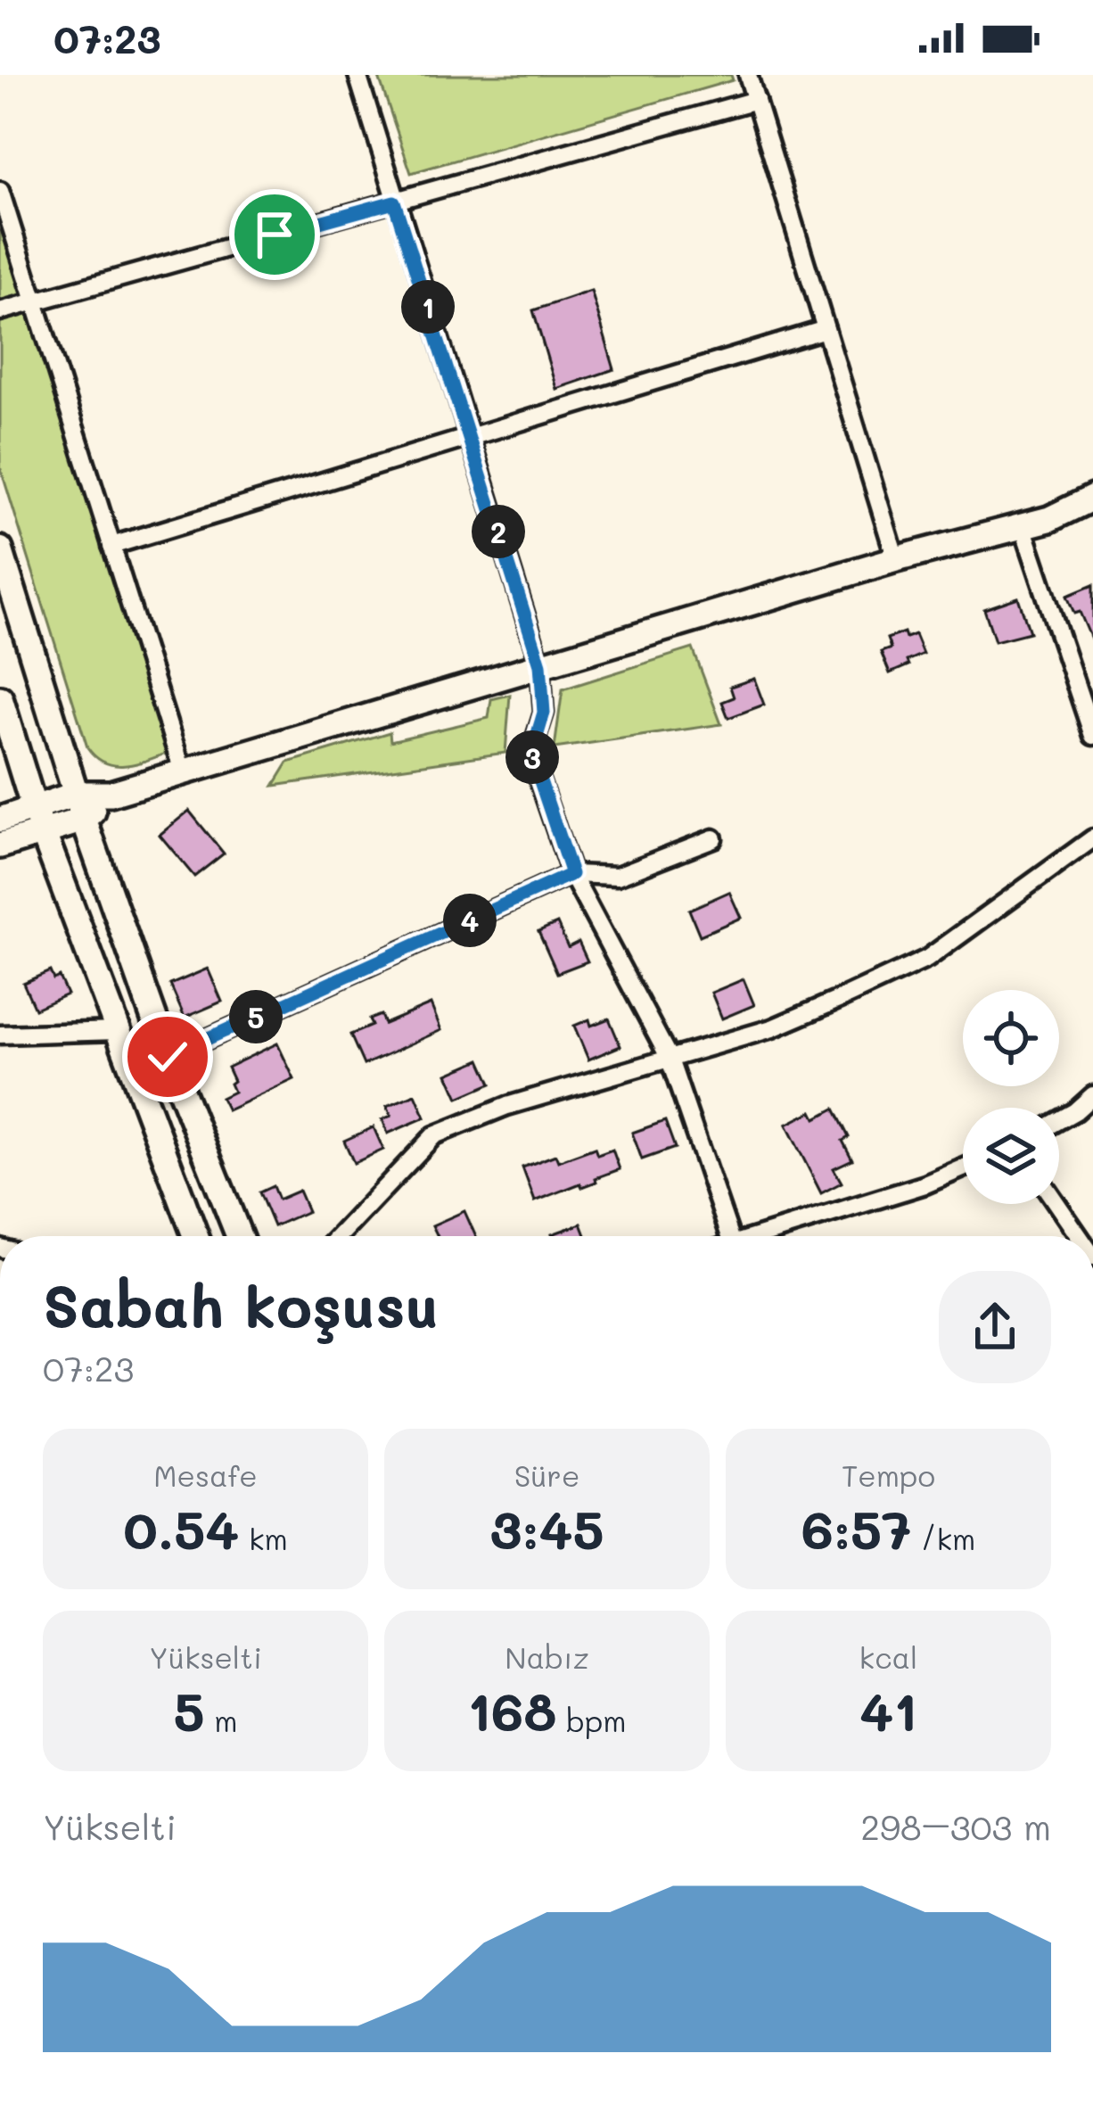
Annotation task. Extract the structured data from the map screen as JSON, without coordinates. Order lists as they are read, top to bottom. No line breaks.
{"page":{"status":"07:23","pins":["1","2","3","4","5"],"heading":["Sabah koşusu","07:23"],"stats":[["Mesafe","0.54 km"],["Süre","3:45"],["Tempo","6:57 /km"],["Yükselti","5 m"],["Nabız","168 bpm"],["kcal","41"]],"chart":["Yükselti","298–303 m"]}}
